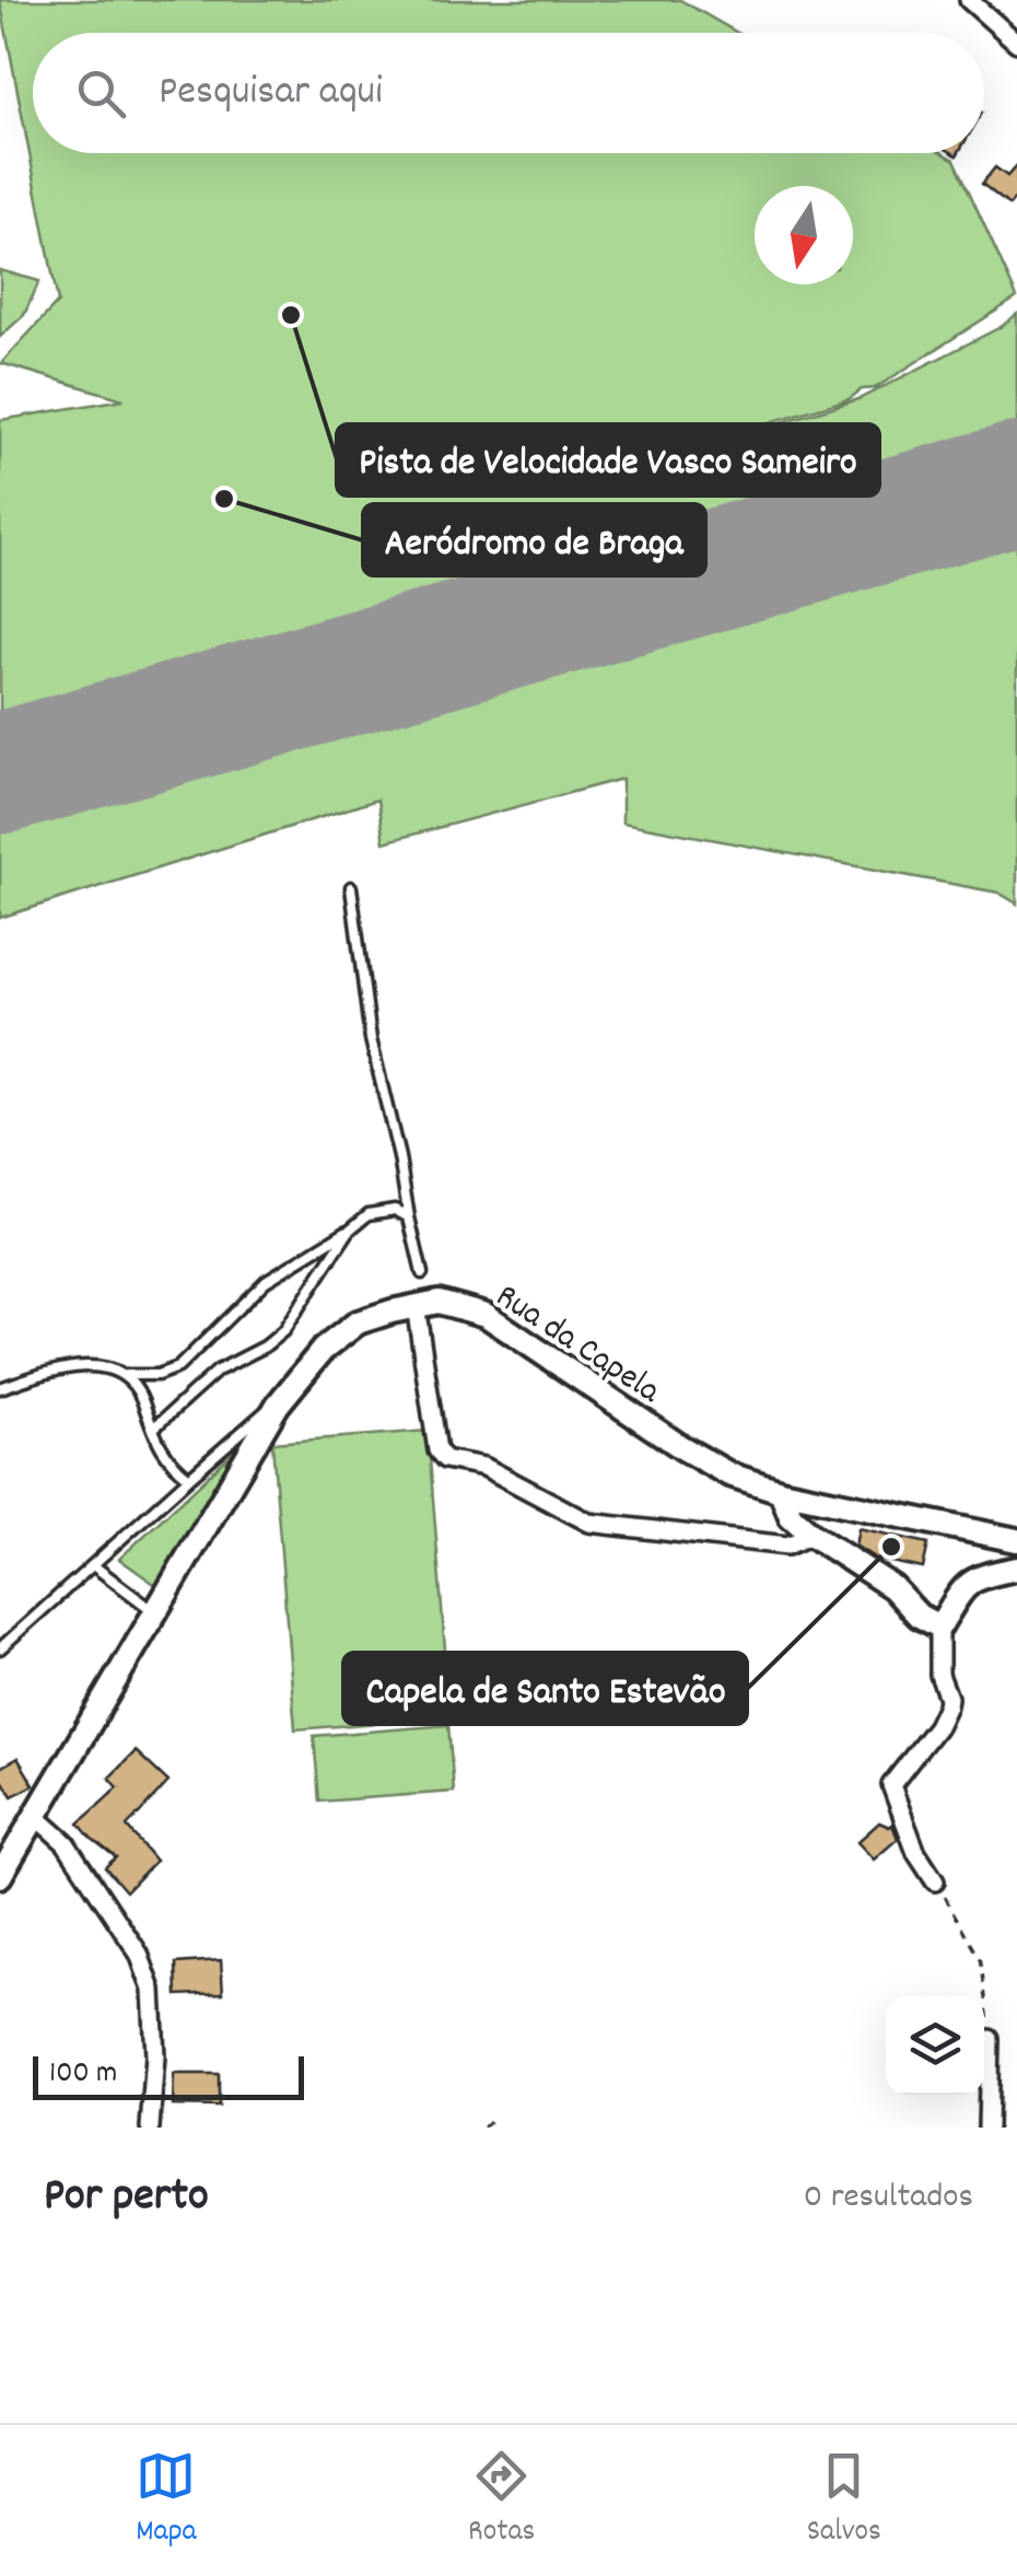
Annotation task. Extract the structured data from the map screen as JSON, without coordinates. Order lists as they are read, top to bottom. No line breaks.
{"streets":{"street":["Rua da Capela"]},"places":["Pista de Velocidade Vasco Sameiro","Aeródromo de Braga","Capela de Santo Estevão"],"scale_bar":"100 m","north":"bottom","page":{"search":"Pesquisar aqui","scale":"100 m","heading":["Por perto","0 resultados"],"nav":["Mapa","Rotas","Salvos"]}}
